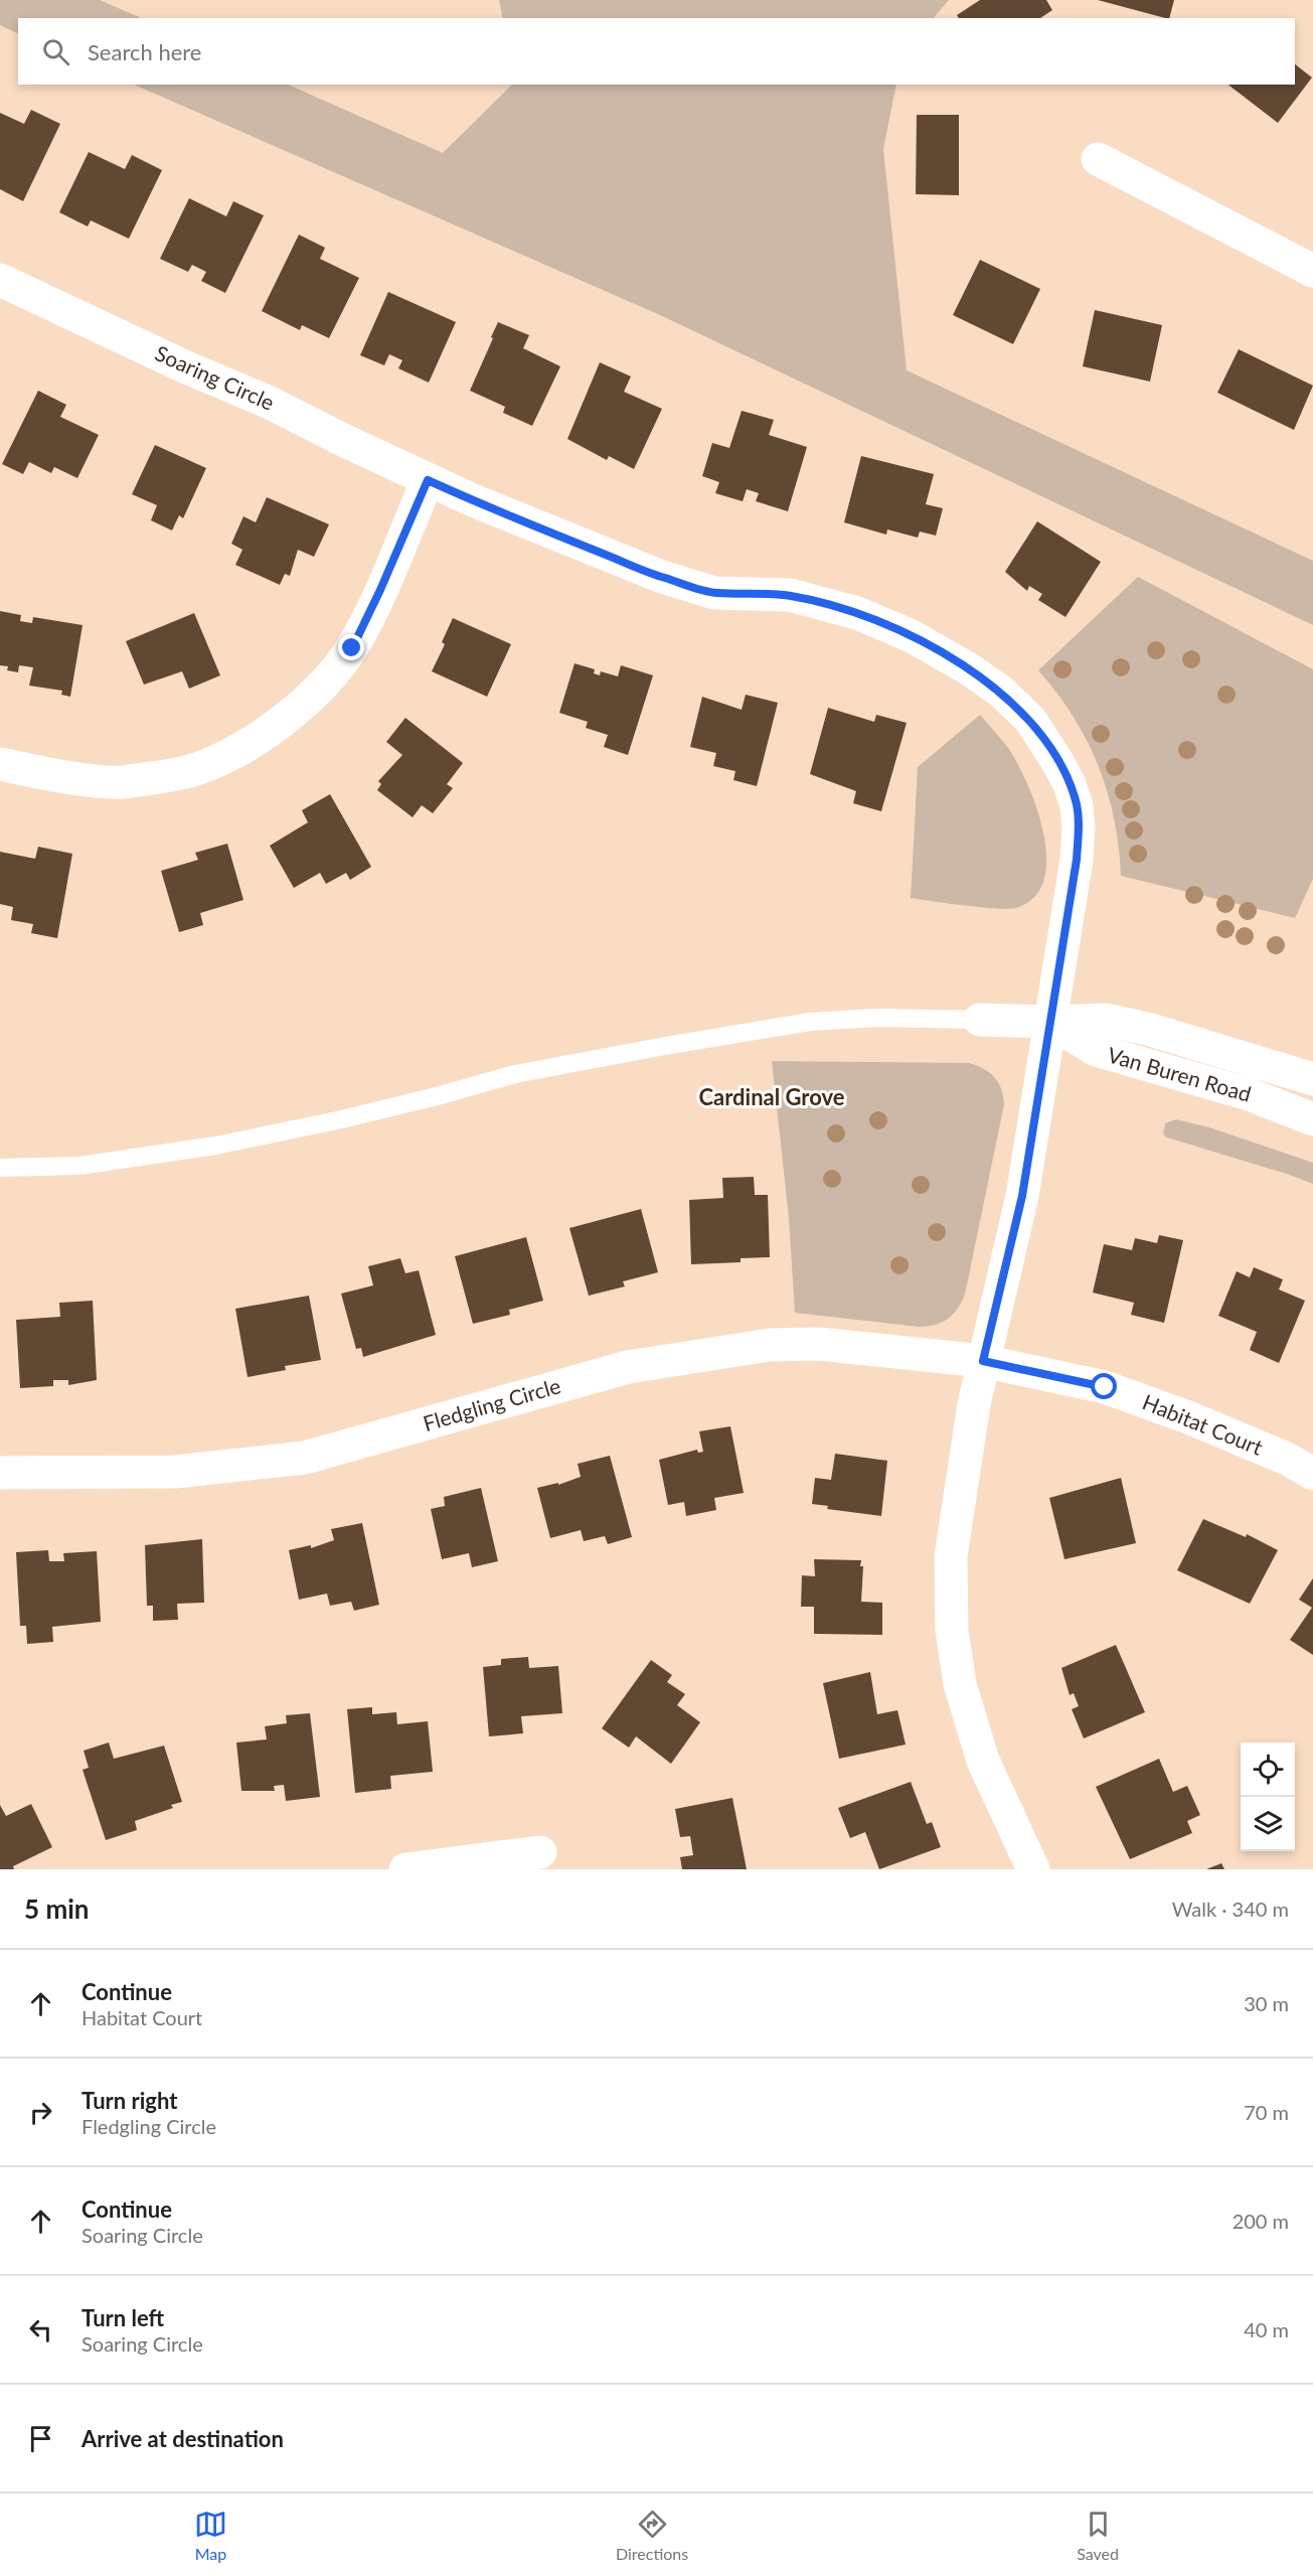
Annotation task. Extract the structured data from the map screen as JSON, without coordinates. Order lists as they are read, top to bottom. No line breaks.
{"streets":{"street":["Soaring Circle","Van Buren Road","Fledgling Circle","Habitat Court"]},"crossings":[["Soaring Circle","Van Buren Road"],["Fledgling Circle","Habitat Court"]],"districts":["Cardinal Grove"],"page":{"search":"Search here","heading":["5 min","Walk · 340 m"],"list":[["Continue","Habitat Court","30 m"],["Turn right","Fledgling Circle","70 m"],["Continue","Soaring Circle","200 m"],["Turn left","Soaring Circle","40 m"],"Arrive at destination"],"nav":["Map","Directions","Saved"]}}
